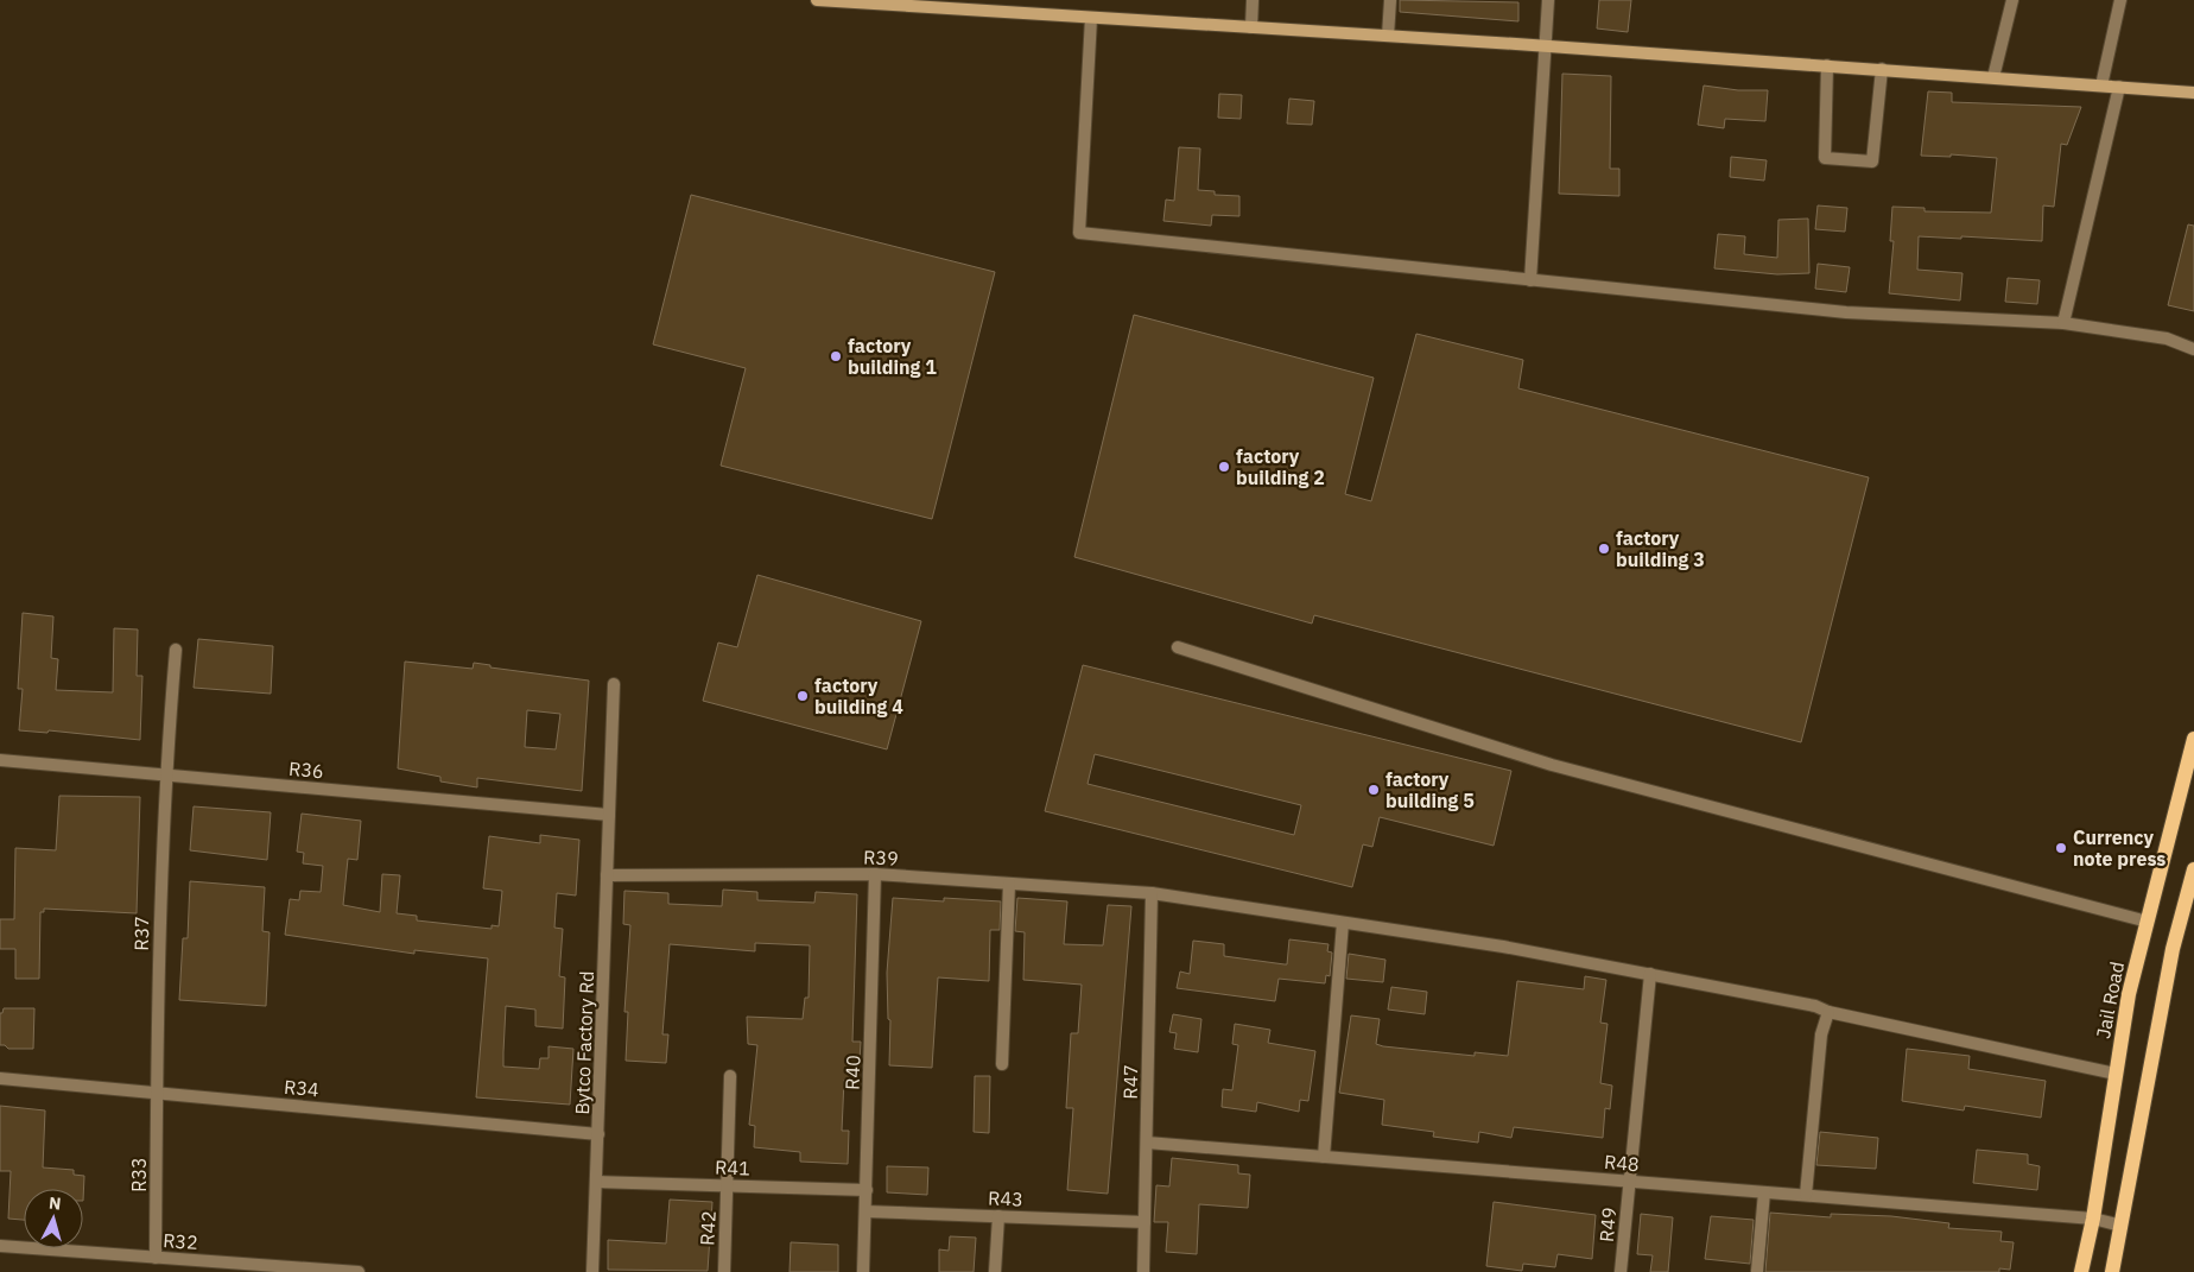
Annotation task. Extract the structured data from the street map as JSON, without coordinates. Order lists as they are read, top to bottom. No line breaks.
{"streets":{"main road":["Jail Road"],"street":["R36","R39","R37","Bytco Factory Rd","R40","R47","R34","R48","R41","R33","R43","R49","R42","R32"]},"crossings":[["R36","R37"],["R36","Bytco Factory Rd"],["R39","Jail Road"],["R39","Bytco Factory Rd"],["R39","R40"],["R39","R47"],["R39","R49"],["R37","R34"],["R37","R33"],["Jail Road","R48"],["Bytco Factory Rd","R34"],["Bytco Factory Rd","R41"],["R40","R41"],["R40","R43"],["R47","R48"],["R47","R43"],["R34","R33"],["R48","R49"],["R41","R42"],["R33","R32"]],"places":["factory building 1","factory building 2","factory building 3","factory building 4","factory building 5","Currency note press"],"north":"top"}
